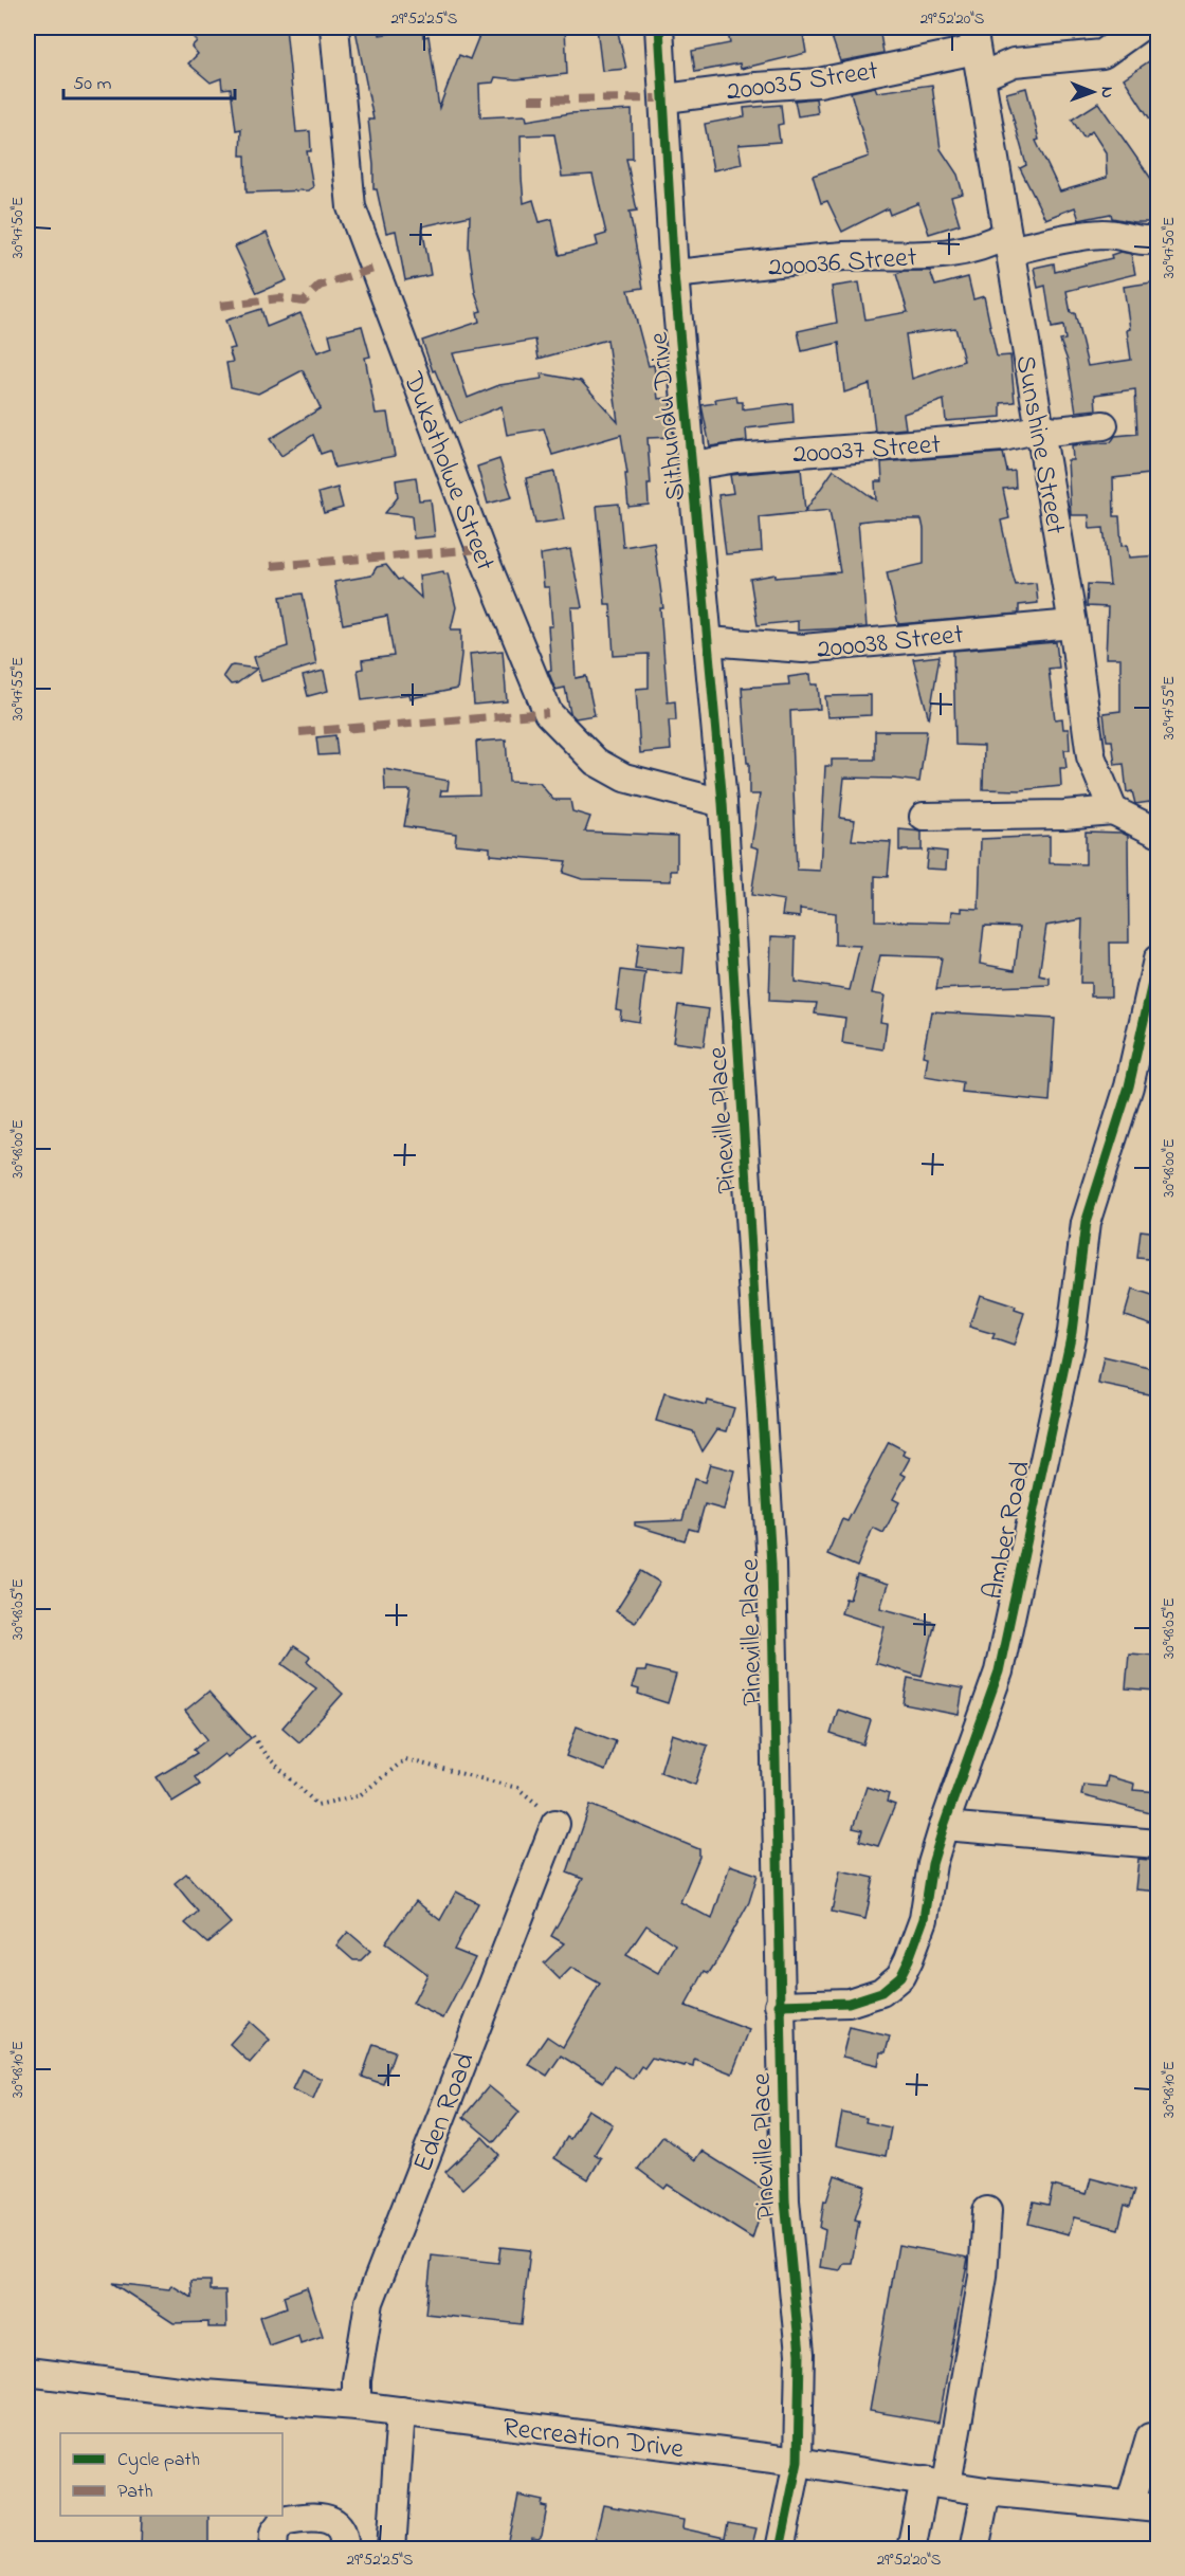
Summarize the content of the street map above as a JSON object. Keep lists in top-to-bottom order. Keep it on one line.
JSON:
{"streets":{"street":["200035 Street","200036 Street","Sithundu Drive","Sunshine Street","200037 Street","Dukatholwe Street","200038 Street","Pineville Place","Amber Road","Eden Road","Recreation Drive"]},"crossings":[["200035 Street","Sithundu Drive"],["200035 Street","Sunshine Street"],["200036 Street","Sithundu Drive"],["200036 Street","Sunshine Street"],["Sithundu Drive","200037 Street"],["Sithundu Drive","Dukatholwe Street"],["Sithundu Drive","200038 Street"],["Sithundu Drive","Pineville Place"],["Sunshine Street","200037 Street"],["Sunshine Street","200038 Street"],["Dukatholwe Street","Pineville Place"],["Pineville Place","Amber Road"],["Pineville Place","Recreation Drive"],["Eden Road","Recreation Drive"]],"legend":["Cycle path","Path"],"scale_bar":"50 m","north":"right","coordinates":["29°52'25\"S","29°52'20\"S","30°47'50\"E","30°47'55\"E","30°48'00\"E","30°48'05\"E","30°48'10\"E"]}
